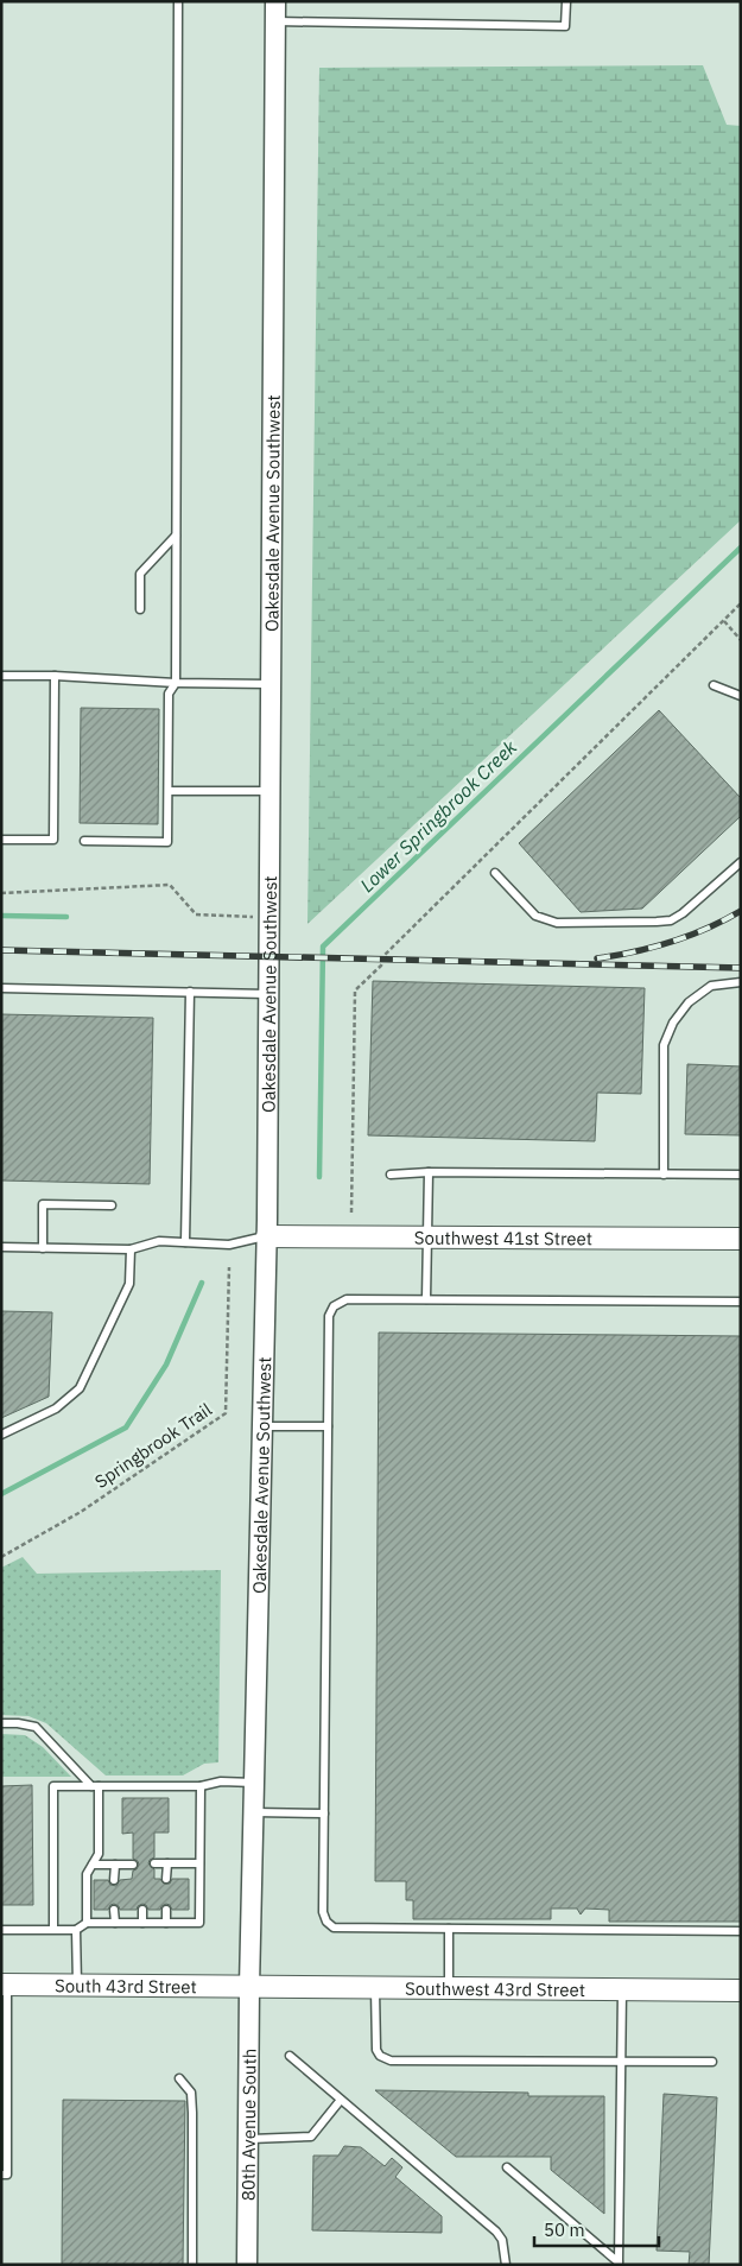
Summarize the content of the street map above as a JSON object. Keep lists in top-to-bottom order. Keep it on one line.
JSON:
{"streets":{"main road":["Southwest 41st Street","South 43rd Street","Southwest 43rd Street"],"street":["Oakesdale Avenue Southwest","80th Avenue South"],"path":["Springbrook Trail"]},"crossings":[["Oakesdale Avenue Southwest","Southwest 41st Street"],["Oakesdale Avenue Southwest","South 43rd Street"],["Oakesdale Avenue Southwest","Southwest 43rd Street"],["Oakesdale Avenue Southwest","80th Avenue South"],["South 43rd Street","Southwest 43rd Street"],["South 43rd Street","80th Avenue South"],["Southwest 43rd Street","80th Avenue South"]],"water":["Lower Springbrook Creek"],"scale_bar":"50 m"}
